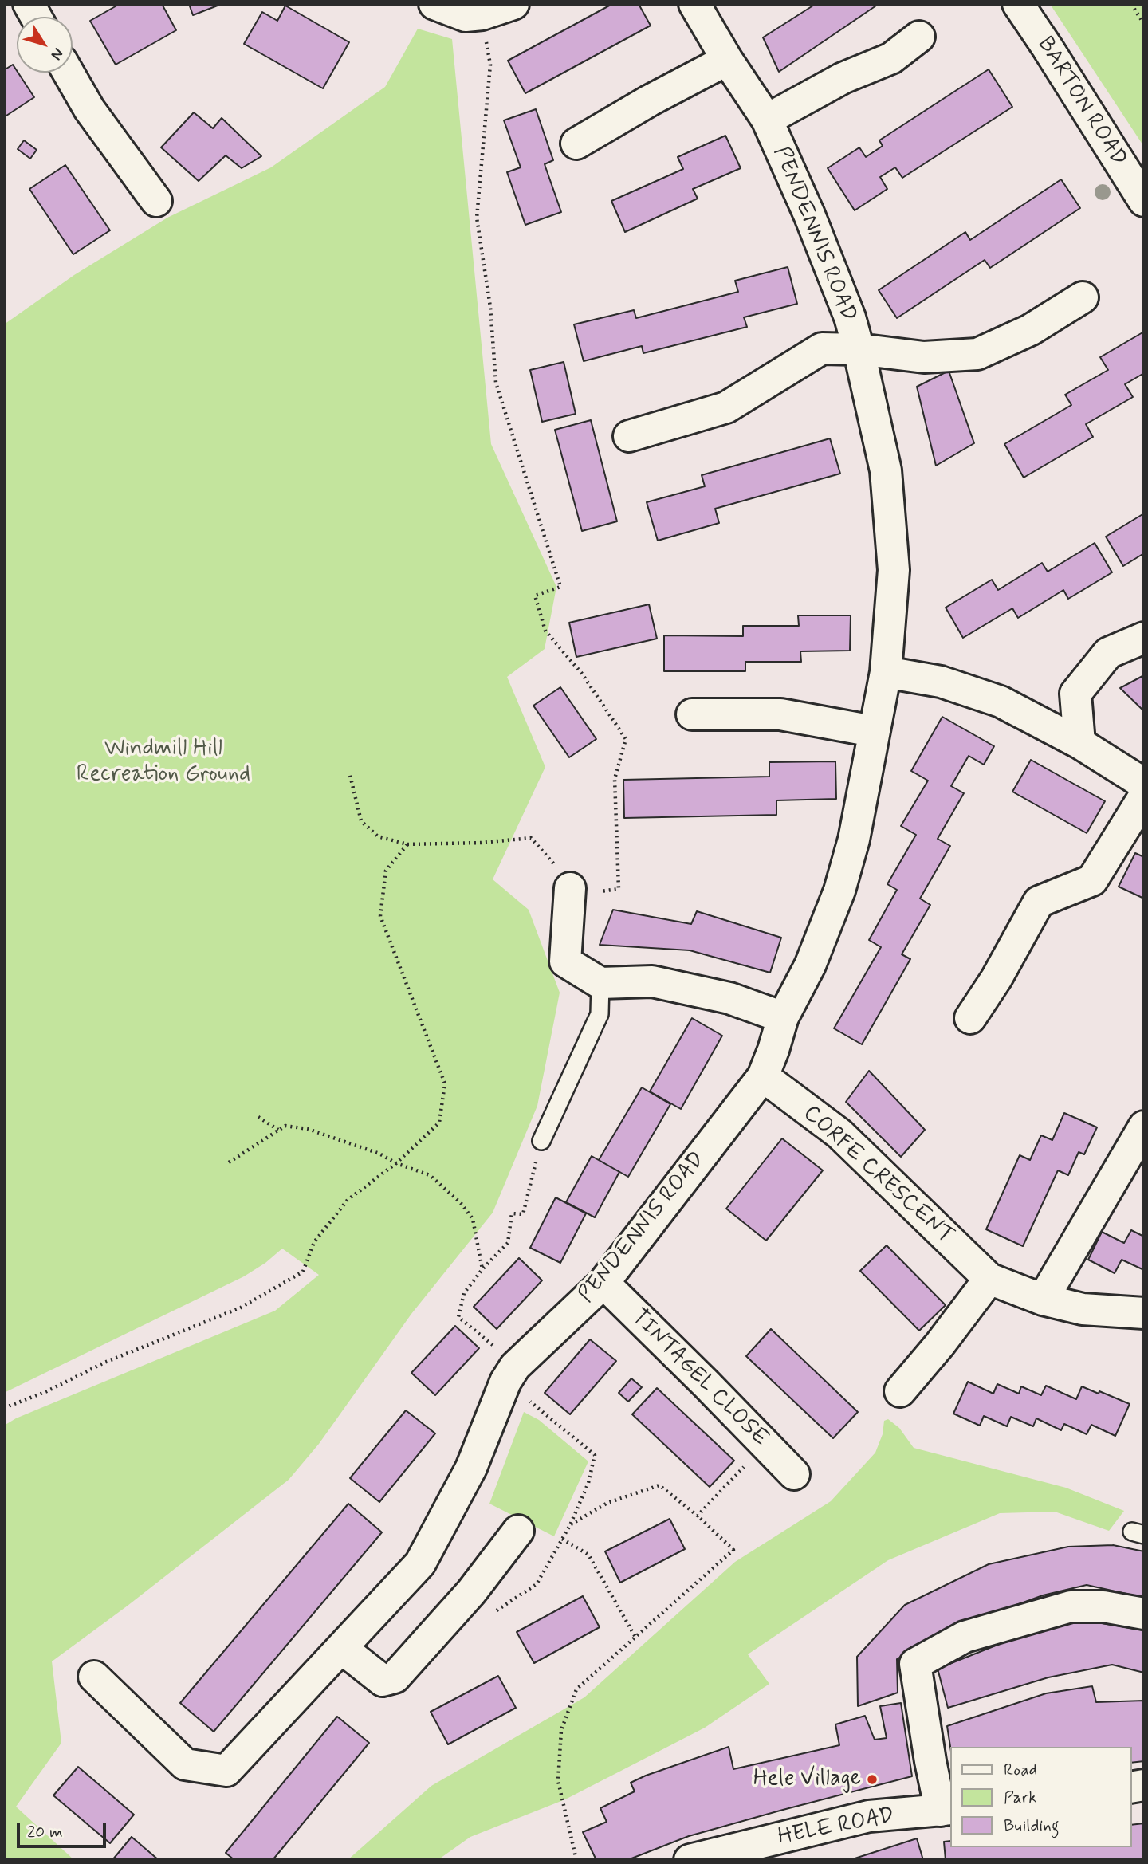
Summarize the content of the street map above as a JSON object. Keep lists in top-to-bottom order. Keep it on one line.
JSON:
{"streets":{"street":["BARTON ROAD","PENDENNIS ROAD","CORFE CRESCENT","TINTAGEL CLOSE","HELE ROAD"]},"crossings":[["PENDENNIS ROAD","CORFE CRESCENT"],["PENDENNIS ROAD","TINTAGEL CLOSE"]],"parks":["Windmill Hill Recreation Ground"],"places":["Hele Village"],"legend":["Road","Park","Building"],"scale_bar":"20 m","north":"bottom right"}
